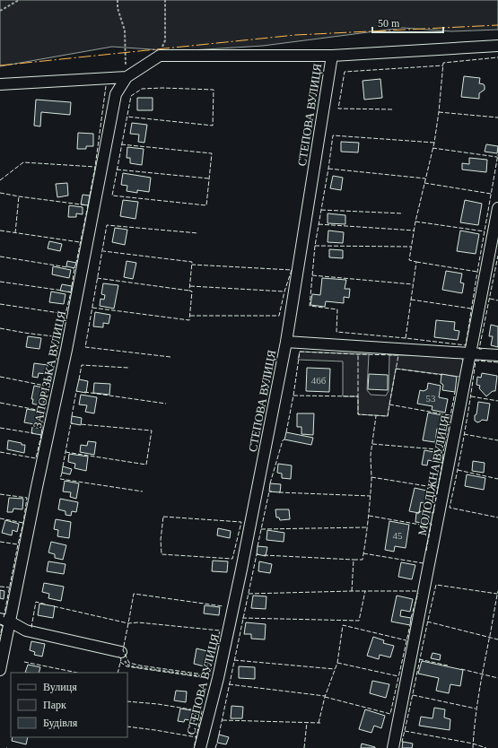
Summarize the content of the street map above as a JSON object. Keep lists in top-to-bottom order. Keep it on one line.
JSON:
{"streets":{"street":["СТЕПОВА ВУЛИЦЯ","ЗАПОРІЗЬКА ВУЛИЦЯ","МОЛОДІЖНА ВУЛИЦЯ"]},"house_numbers":["46б","53","45"],"legend":["Вулиця","Парк","Будівля"],"scale_bar":"50 m"}
